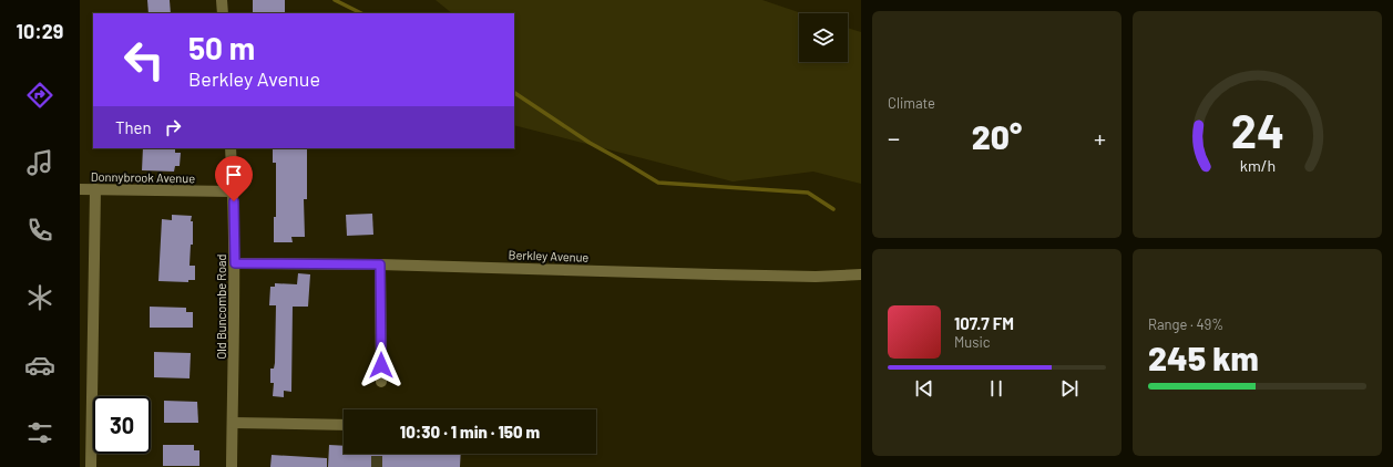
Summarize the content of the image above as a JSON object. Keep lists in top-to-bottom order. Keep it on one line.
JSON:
{"streets":{"street":["Donnybrook Avenue","Berkley Avenue","Old Buncombe Road"]},"crossings":[["Donnybrook Avenue","Old Buncombe Road"],["Berkley Avenue","Old Buncombe Road"]],"page":{"tabs":"10:29","tile":["Climate",["Range · 49%","245 km"]],"turn":["50 m","Berkley Avenue"],"then":"Then","heat":["−","20°","+"],"song":["107.7 FM","Music"],"limit":"30","trip":"10:30 · 1 min · 150 m","gauge":["24","km/h"]}}
